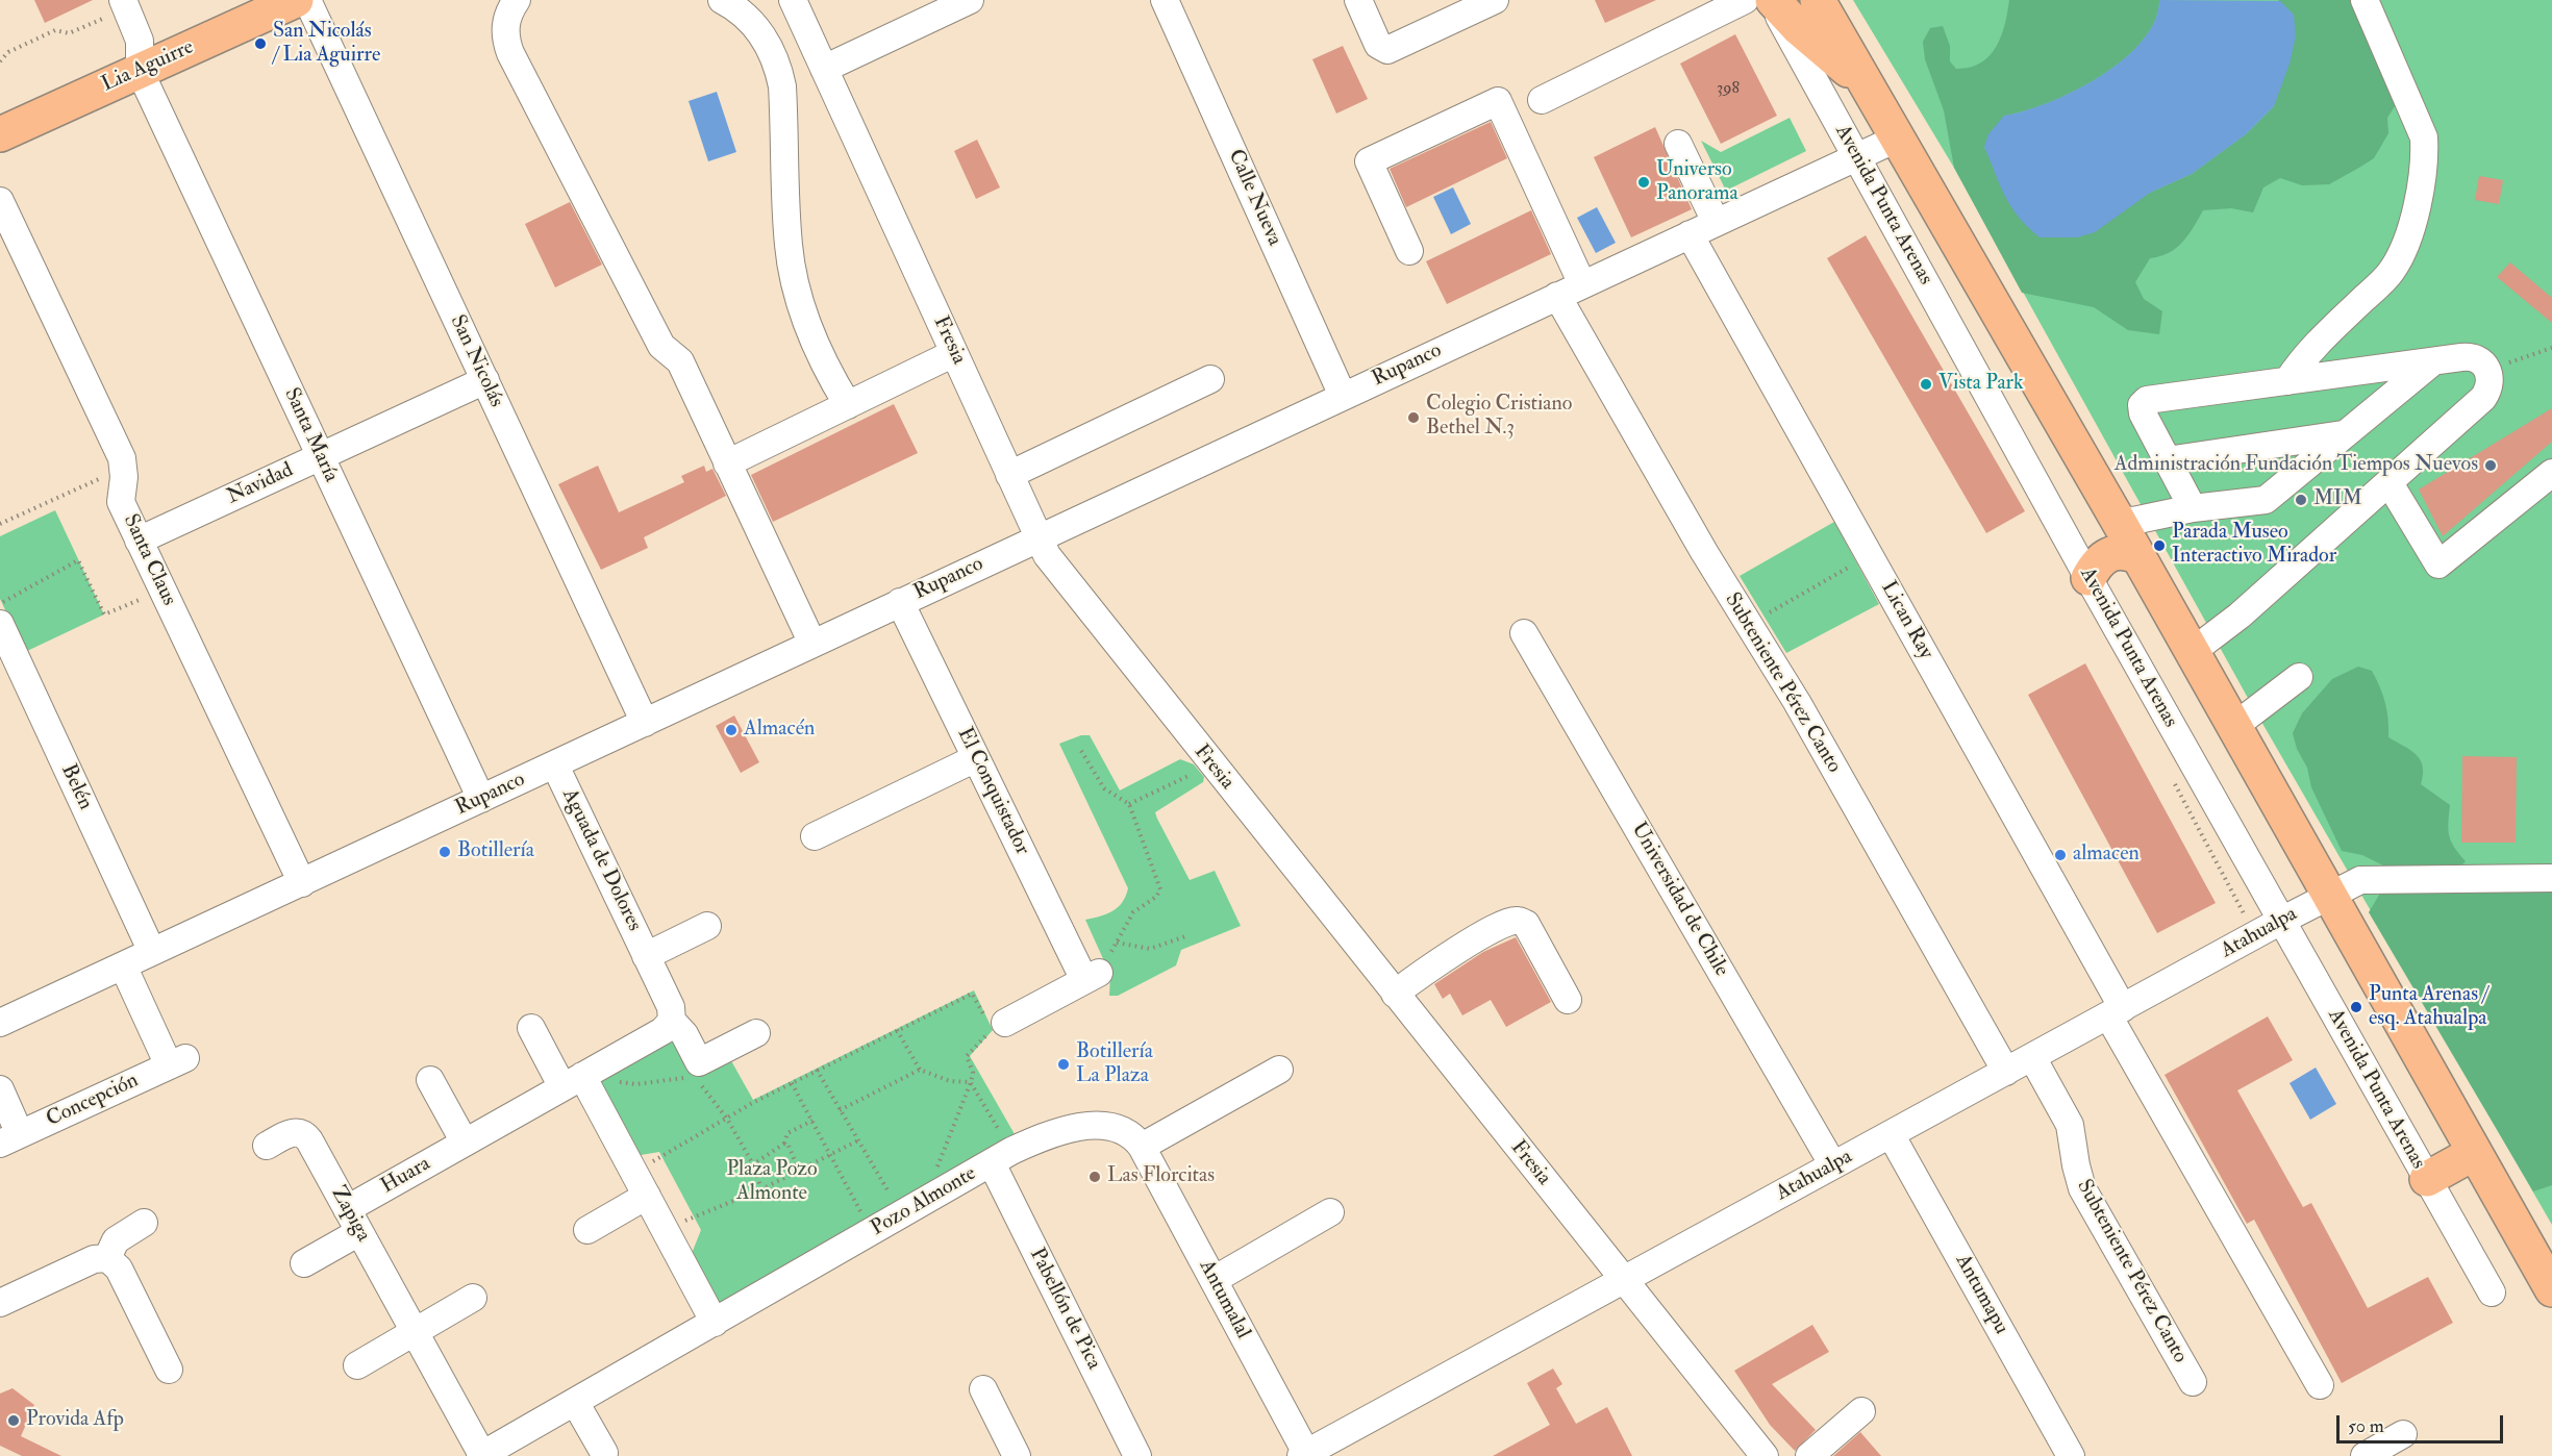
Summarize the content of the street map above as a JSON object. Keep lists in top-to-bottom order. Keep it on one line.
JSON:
{"streets":{"main road":["Lia Aguirre","Avenida Punta Arenas"],"street":["Calle Nueva","Fresia","San Nicolás","Rupanco","Santa María","Navidad","Santa Claus","Lican Ray","Subteniente Pérez Canto","Belén","El Conquistador","Aguada de Dolores","Universidad de Chile","Atahualpa","Concepción","Huara","Pozo Almonte","Zapiga","Antumapu","Antumalal","Pabellón de Pica"]},"crossings":[["Lia Aguirre","Santa María"],["Calle Nueva","Rupanco"],["Avenida Punta Arenas","Rupanco"],["Avenida Punta Arenas","Atahualpa"],["Fresia","Rupanco"],["Fresia","Atahualpa"],["San Nicolás","Rupanco"],["San Nicolás","Navidad"],["Rupanco","Santa María"],["Rupanco","Santa Claus"],["Rupanco","Lican Ray"],["Rupanco","Subteniente Pérez Canto"],["Rupanco","Belén"],["Rupanco","El Conquistador"],["Rupanco","Aguada de Dolores"],["Rupanco","Concepción"],["Santa María","Navidad"],["Navidad","Santa Claus"],["Lican Ray","Atahualpa"],["Subteniente Pérez Canto","Atahualpa"],["Aguada de Dolores","Huara"],["Universidad de Chile","Atahualpa"],["Atahualpa","Antumapu"],["Atahualpa","Antumalal"],["Huara","Zapiga"],["Pozo Almonte","Zapiga"],["Pozo Almonte","Antumalal"],["Pozo Almonte","Pabellón de Pica"]],"parks":["Plaza Pozo Almonte"],"places":["San Nicolás / Lia Aguirre","Universo Panorama","Vista Park","Colegio Cristiano Bethel N.3","Administración Fundación Tiempos Nuevos","MIM","Parada Museo Interactivo Mirador","Almacén","Botillería","almacen","Punta Arenas / esq. Atahualpa","Botillería La Plaza","Las Florcitas","Provida Afp"],"house_numbers":["398"],"scale_bar":"50 m"}
